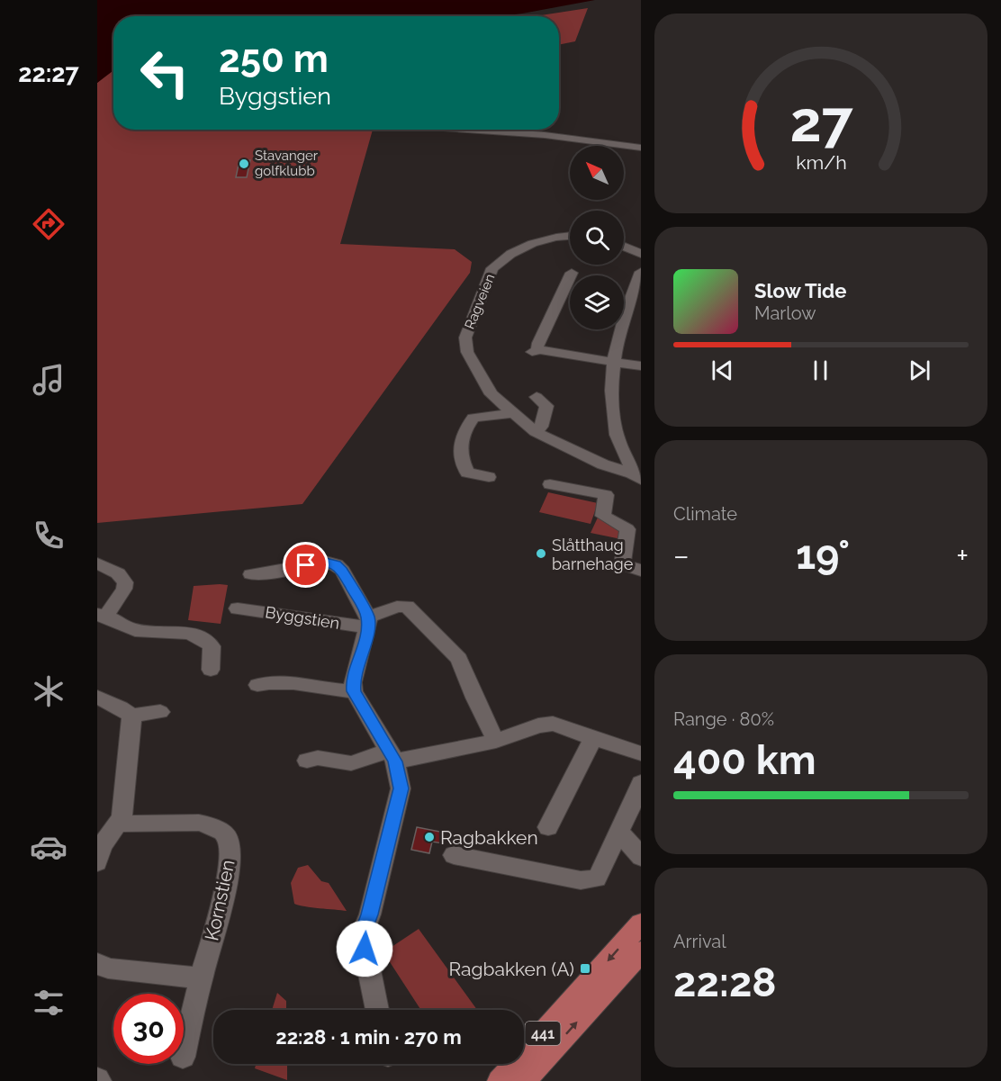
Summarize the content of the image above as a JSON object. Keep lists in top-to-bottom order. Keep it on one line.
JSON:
{"streets":{"main road":["441"],"street":["Ragveien","Byggstien","Kornstien"]},"places":{"other":["Stavanger golfklubb","Slåtthaug barnehage","Ragbakken"],"transit":["Ragbakken (A)"]},"north":"top left","page":{"tabs":"22:27","turn":["250 m","Byggstien"],"song":["Slow Tide","Marlow"],"tile":["Climate",["Range · 80%","400 km"],["Arrival","22:28"]],"heat":["−","19°","+"],"limit":"30","trip":"22:28 · 1 min · 270 m","gauge":["27","km/h"]}}
